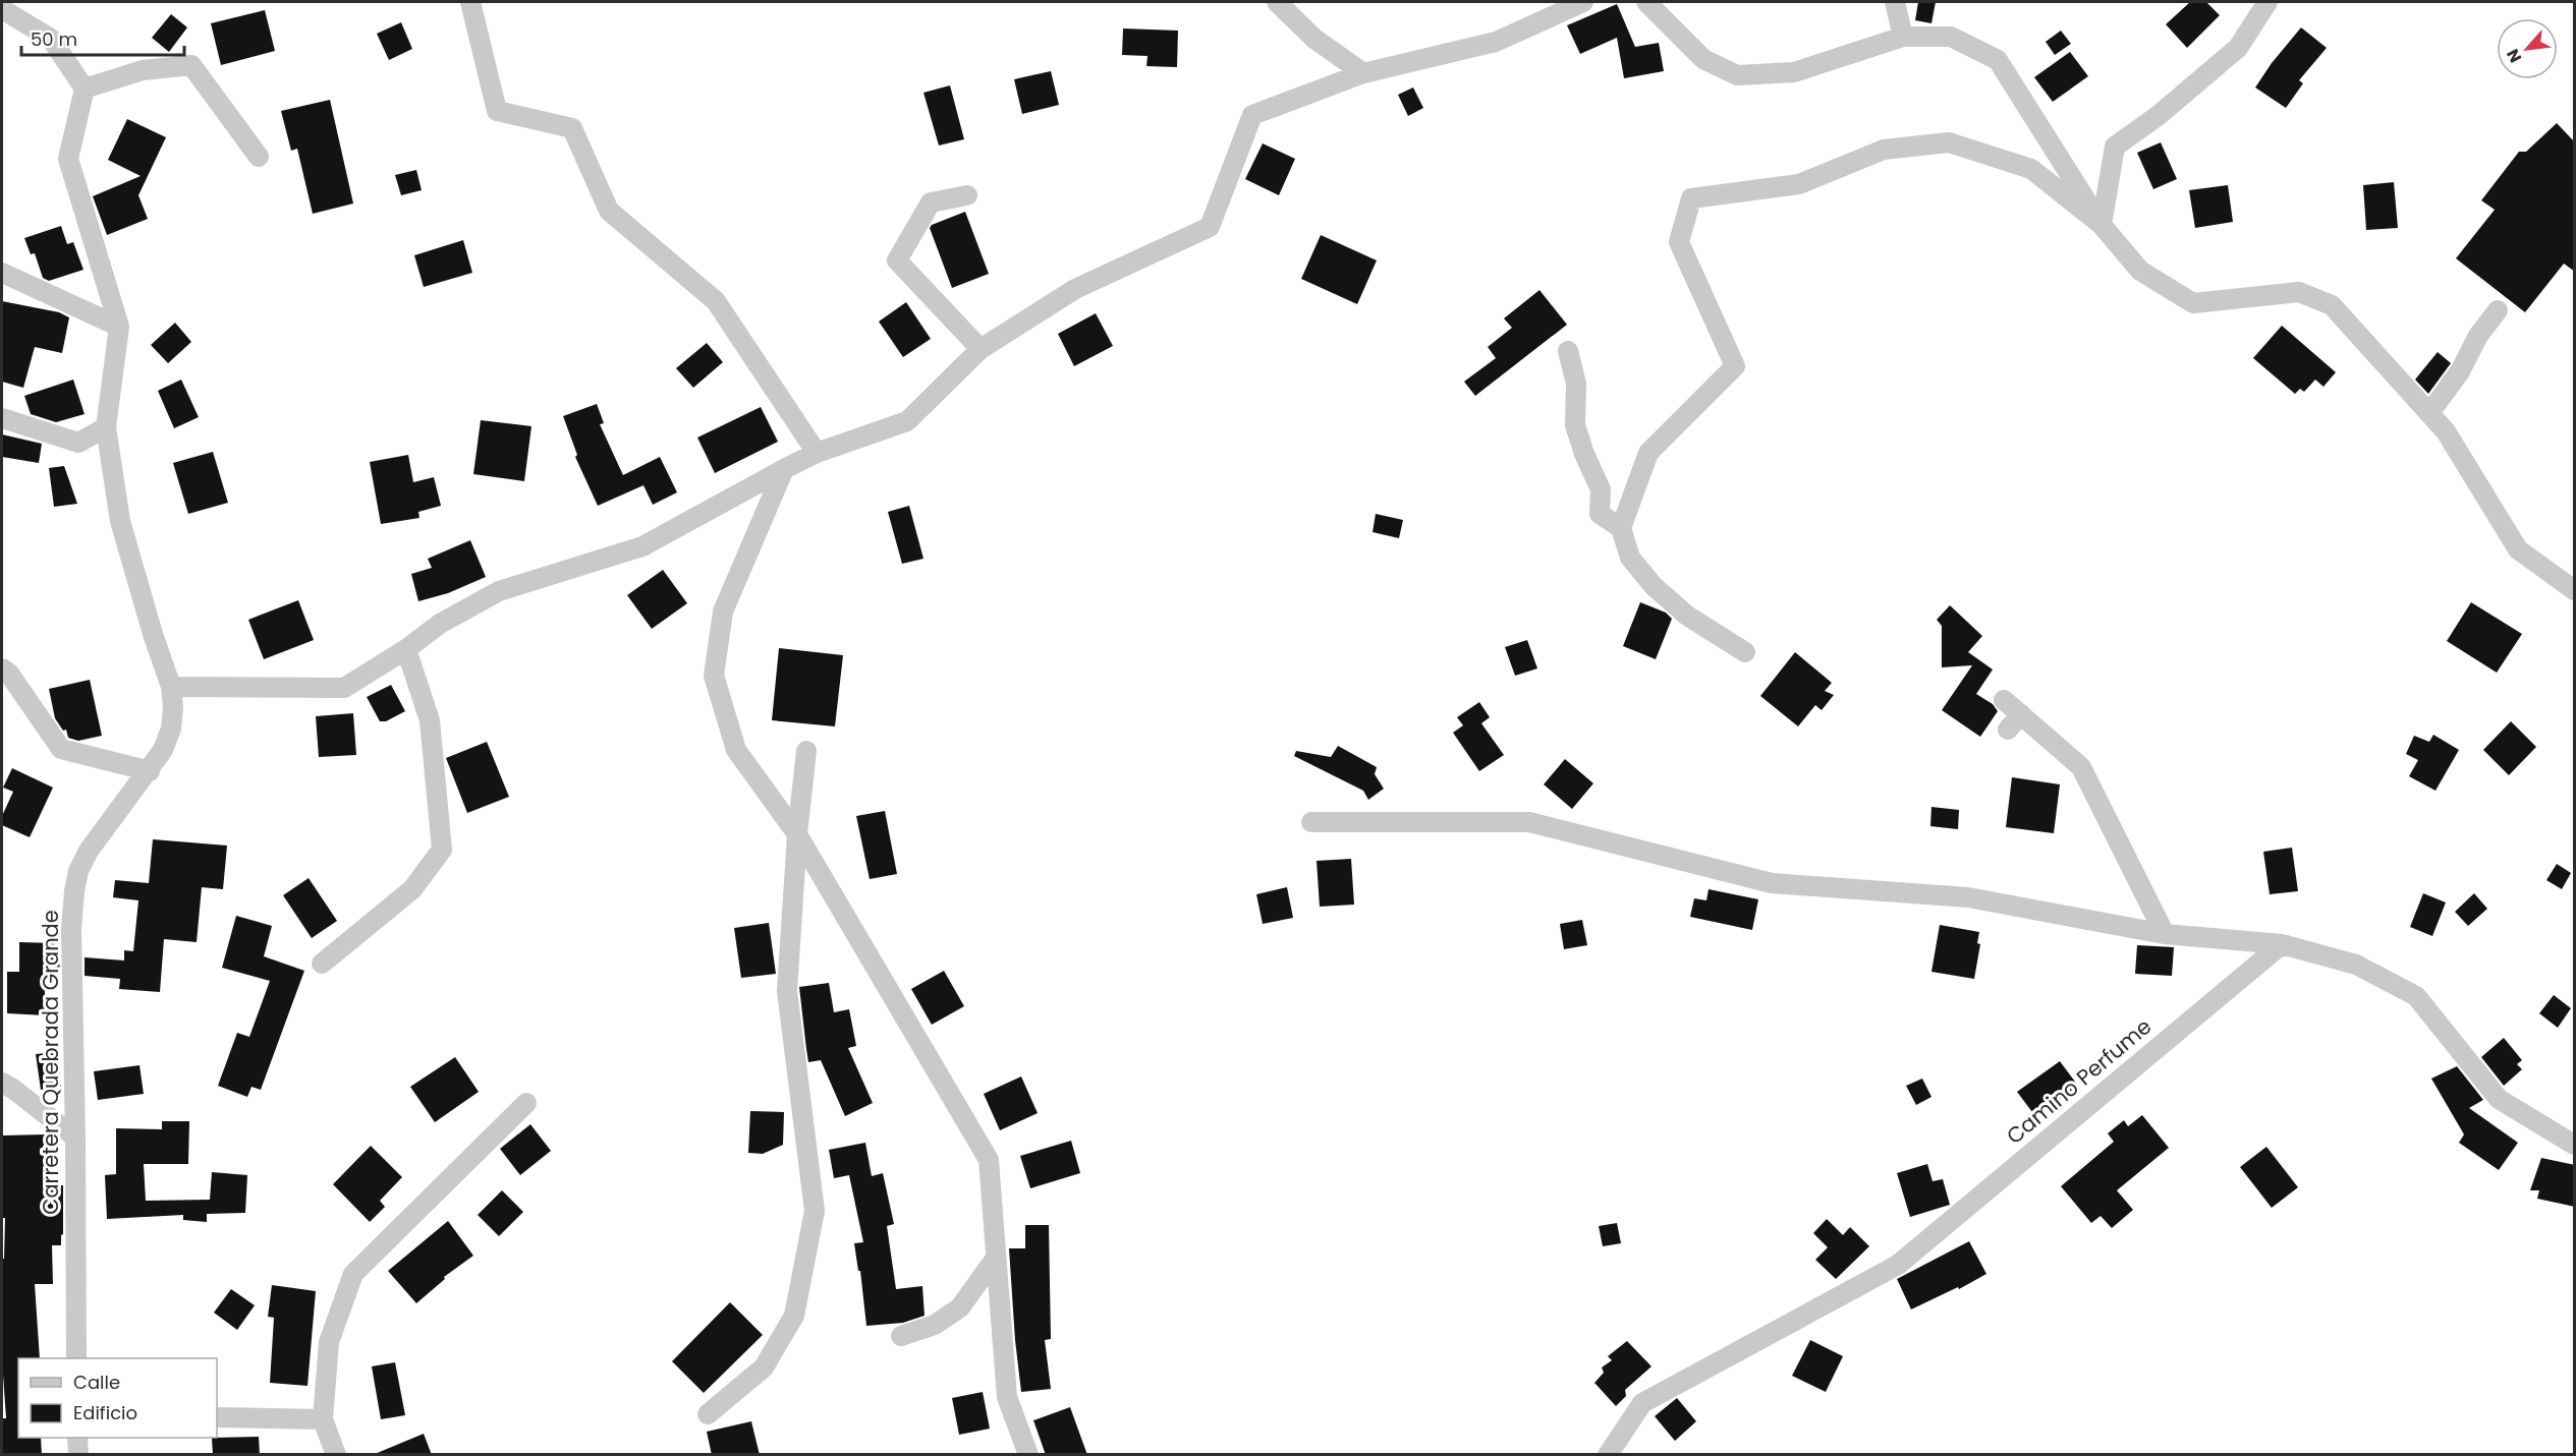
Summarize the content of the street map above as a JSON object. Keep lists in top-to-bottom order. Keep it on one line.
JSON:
{"streets":{"street":["Carretera Quebrada Grande","Camino Perfume"]},"legend":["Calle","Edificio"],"scale_bar":"50 m","north":"bottom left"}
